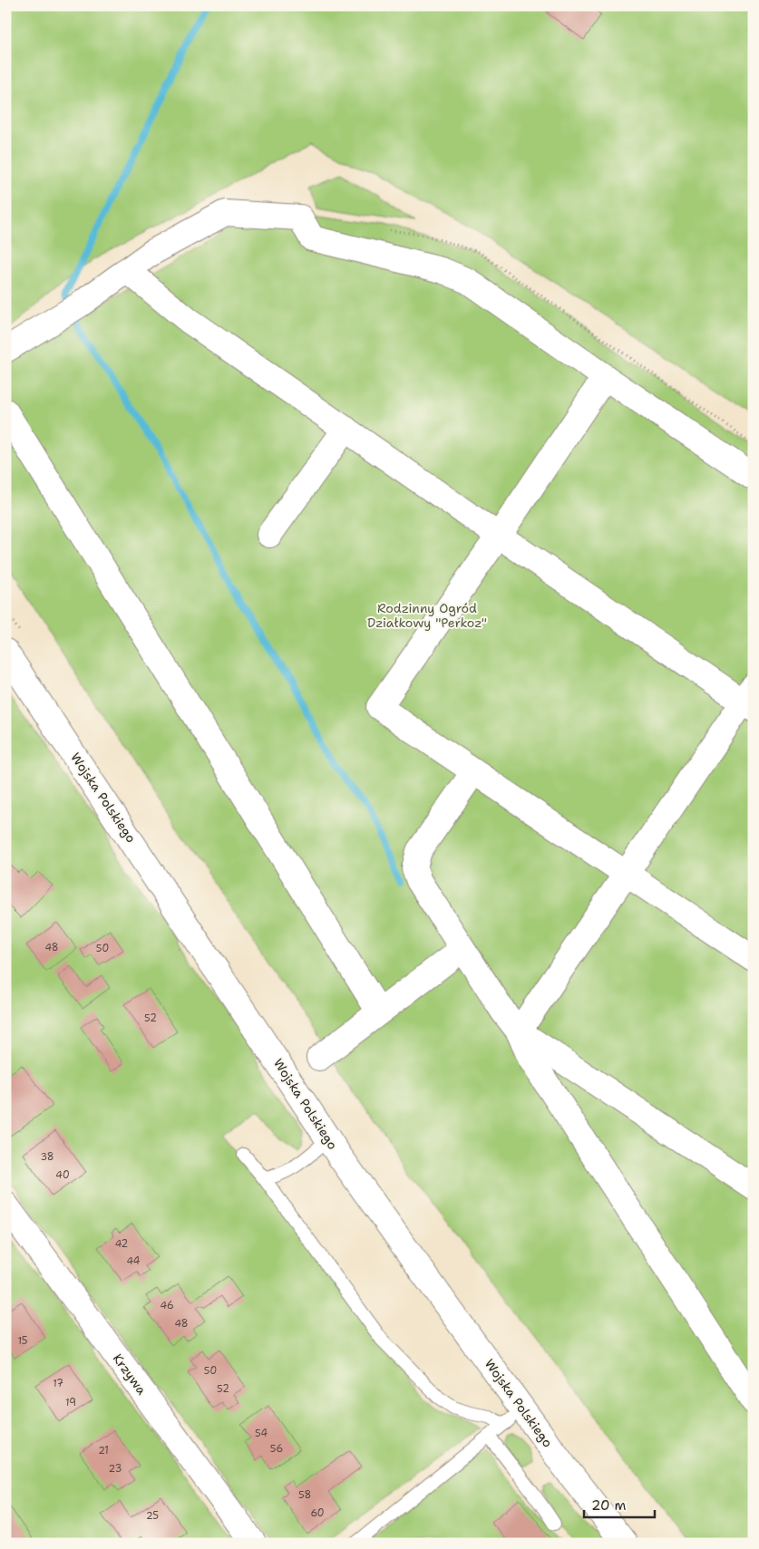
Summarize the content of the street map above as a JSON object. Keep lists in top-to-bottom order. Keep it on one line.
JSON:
{"streets":{"street":["Wojska Polskiego","Krzywa"]},"parks":["Rodzinny Ogród Działkowy \"Perkoz\""],"house_numbers":["48","50","52","38","40","42","44","46","48","15","50","17","52","19","54","56","21","23","58","60","25"],"scale_bar":"20 m"}
